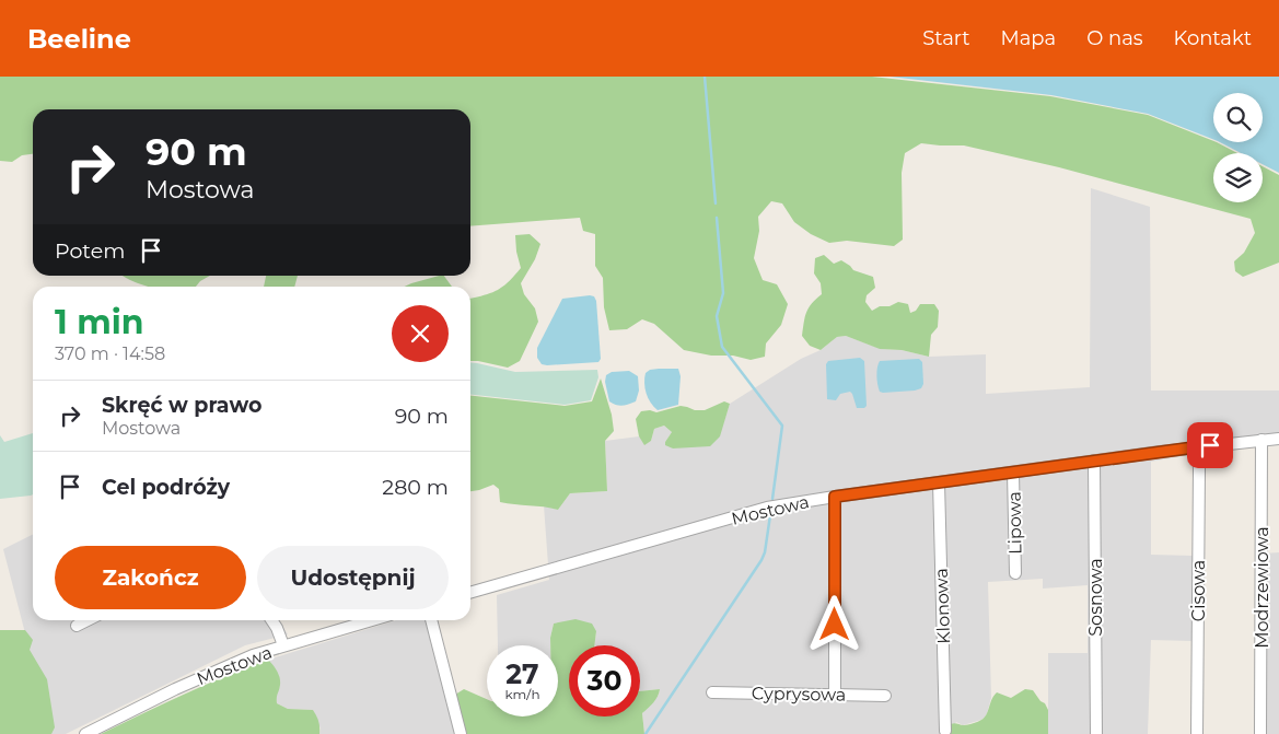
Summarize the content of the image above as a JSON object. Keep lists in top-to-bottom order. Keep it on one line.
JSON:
{"streets":{"street":["Mostowa","Lipowa","Modrzewiowa","Cisowa","Sosnowa","Klonowa","Cyprysowa"]},"crossings":[["Mostowa","Lipowa"],["Mostowa","Modrzewiowa"],["Mostowa","Cisowa"],["Mostowa","Sosnowa"],["Mostowa","Klonowa"]],"page":{"header":"Beeline","nav":["Start","Mapa","O nas","Kontakt"],"turn":["90 m","Mostowa"],"then":"Potem","heading":["1 min","370 m · 14:58"],"list":[{"name":"Skręć w prawo","note":"Mostowa","value":"90 m"},{"name":"Cel podróży","value":"280 m"}],"buttons":["Zakończ","Udostępnij"],"speed":"27 km/h","limit":"30"}}
